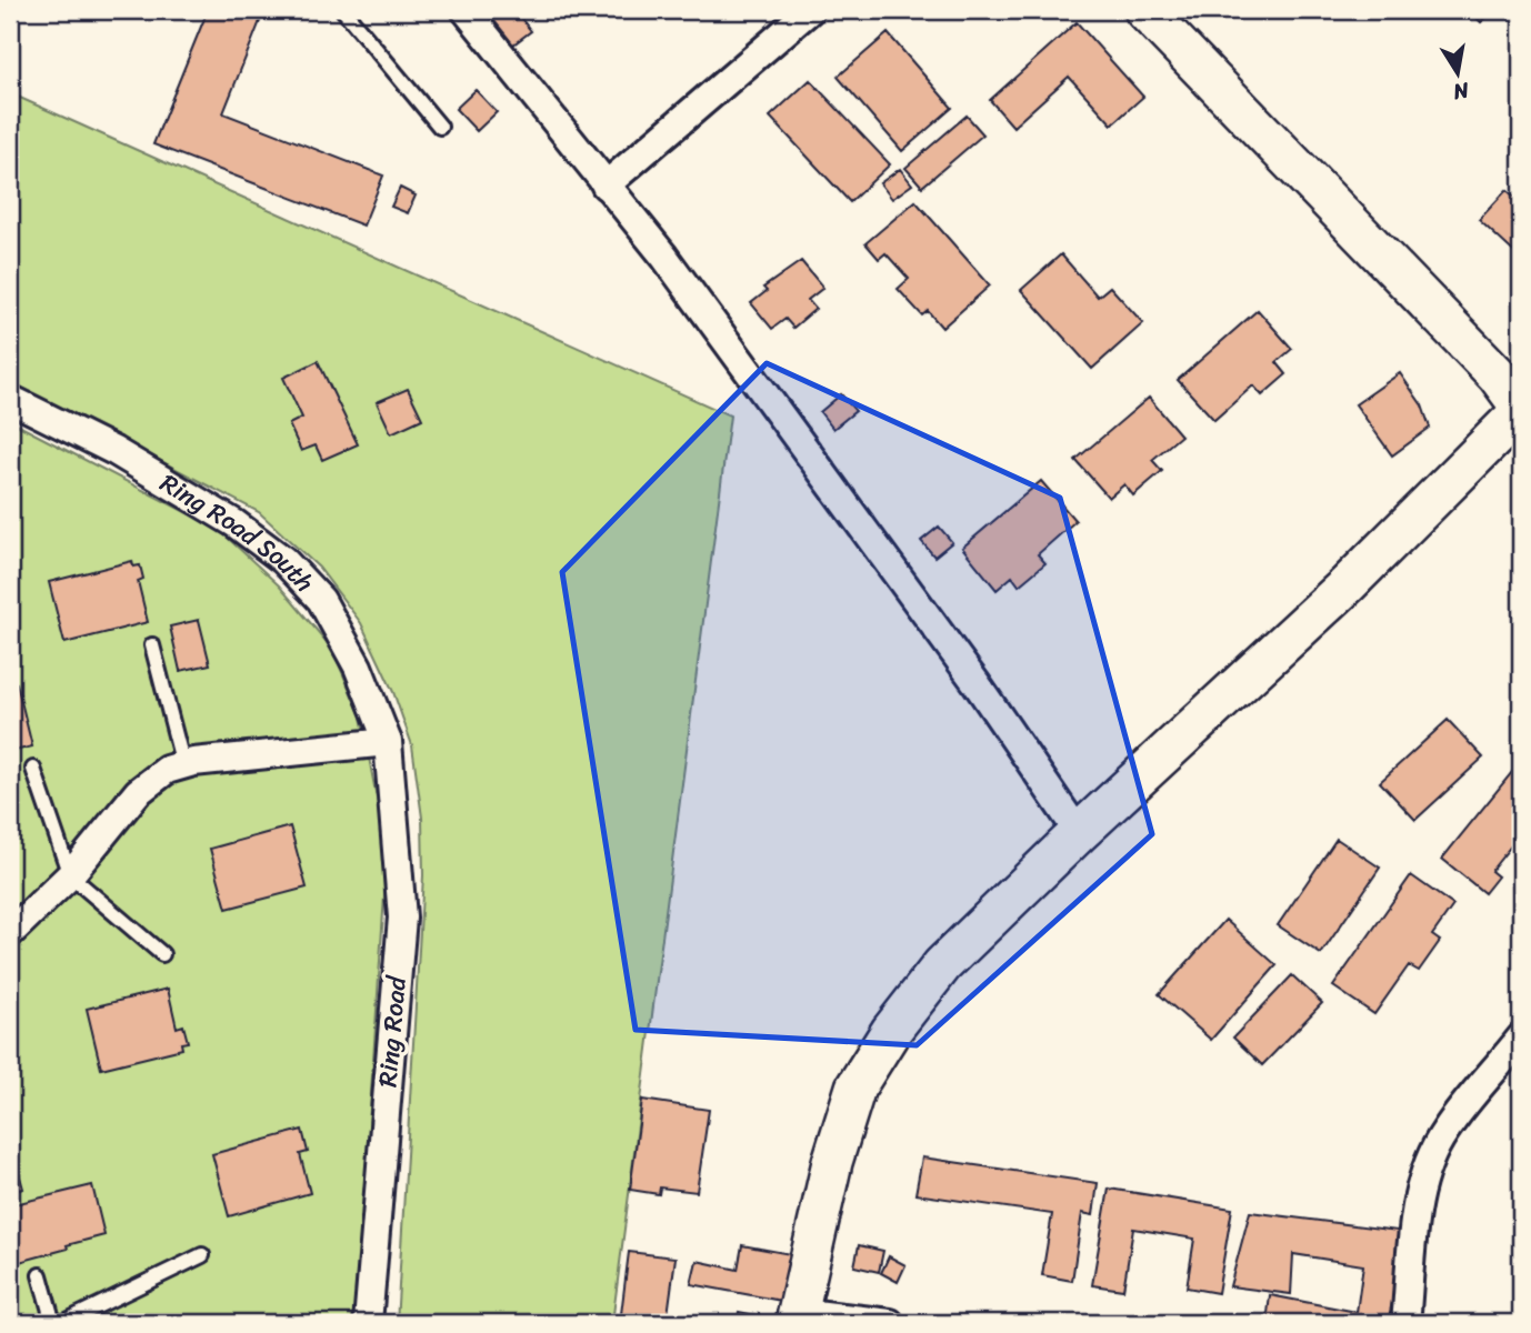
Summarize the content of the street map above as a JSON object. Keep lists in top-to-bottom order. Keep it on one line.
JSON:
{"streets":{"street":["Ring Road South","Ring Road"]},"crossings":[["Ring Road South","Ring Road"]],"north":"bottom"}
